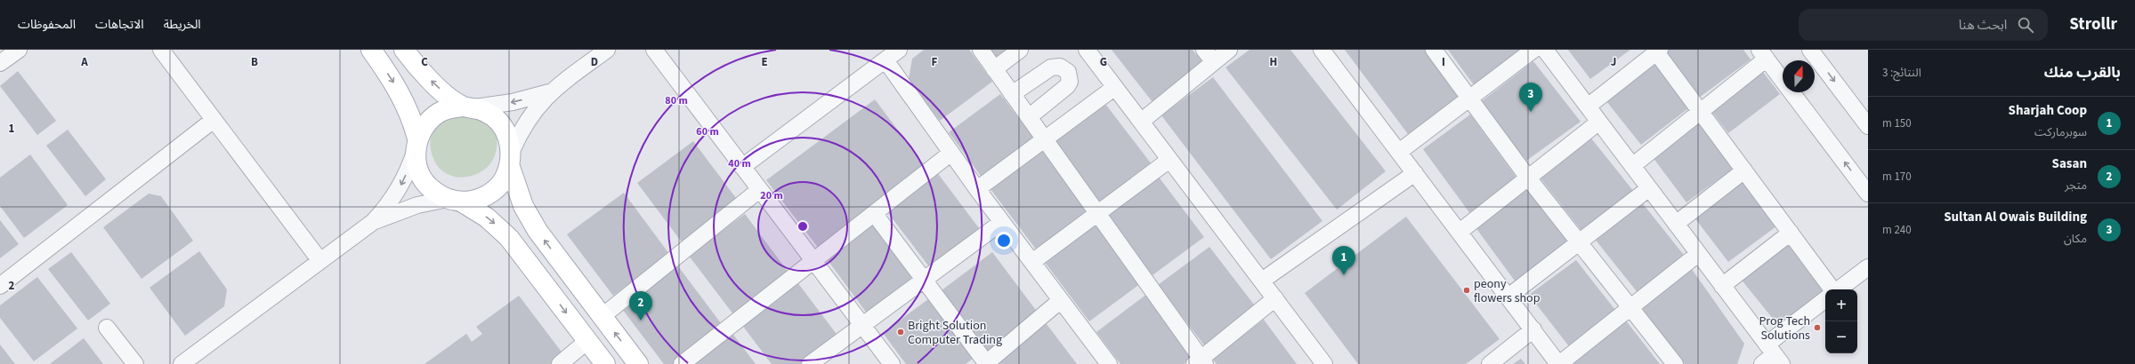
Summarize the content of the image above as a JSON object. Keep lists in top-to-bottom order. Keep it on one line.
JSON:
{"places":["peony flowers shop","Prog Tech Solutions","Bright Solution Computer Trading"],"north":"top","page":{"header":"Strollr","search":"ابحث هنا","nav":["الخريطة","الاتجاهات","المحفوظات"],"heading":["بالقرب منك","النتائج: 3"],"pins":["3","1","2"],"list":[{"mark":"1","name":"Sharjah Coop","note":"سوبرماركت","value":"150 m"},{"mark":"2","name":"Sasan","note":"متجر","value":"170 m"},{"mark":"3","name":"Sultan Al Owais Building","note":"مكان","value":"240 m"}],"map_buttons":["+","−"]},"grid":{"columns":["A","B","C","D","E","F","G","H","I","J"],"rows":["1","2"]},"rings":["80 m","60 m","40 m","20 m"]}
